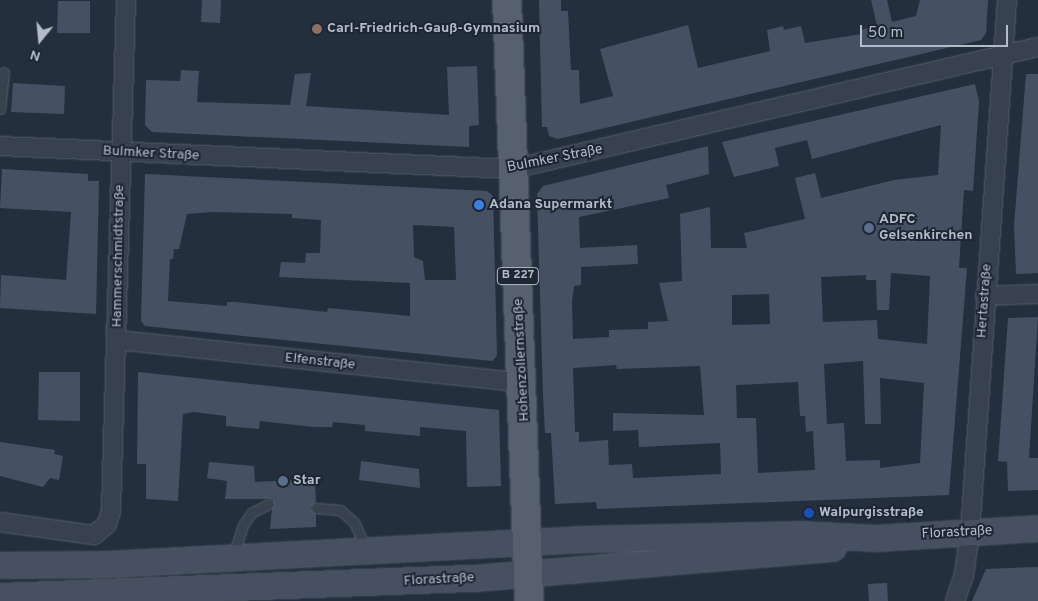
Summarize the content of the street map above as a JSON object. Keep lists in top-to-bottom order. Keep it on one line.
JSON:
{"streets":{"main road":["B 227","Hohenzollernstraße","Florastraße"],"street":["Bulmker Straße","Hammerschmidtstraße","Hertastraße","Elfenstraße"]},"crossings":[["Bulmker Straße","Hammerschmidtstraße"],["Bulmker Straße","Hertastraße"],["Bulmker Straße","Hohenzollernstraße"],["Hammerschmidtstraße","Elfenstraße"],["Hertastraße","Florastraße"],["Hohenzollernstraße","Elfenstraße"],["Hohenzollernstraße","Florastraße"]],"places":["Carl-Friedrich-Gauß-Gymnasium","Adana Supermarkt","ADFC Gelsenkirchen","Star","Walpurgisstraße"],"scale_bar":"50 m","north":"bottom"}
